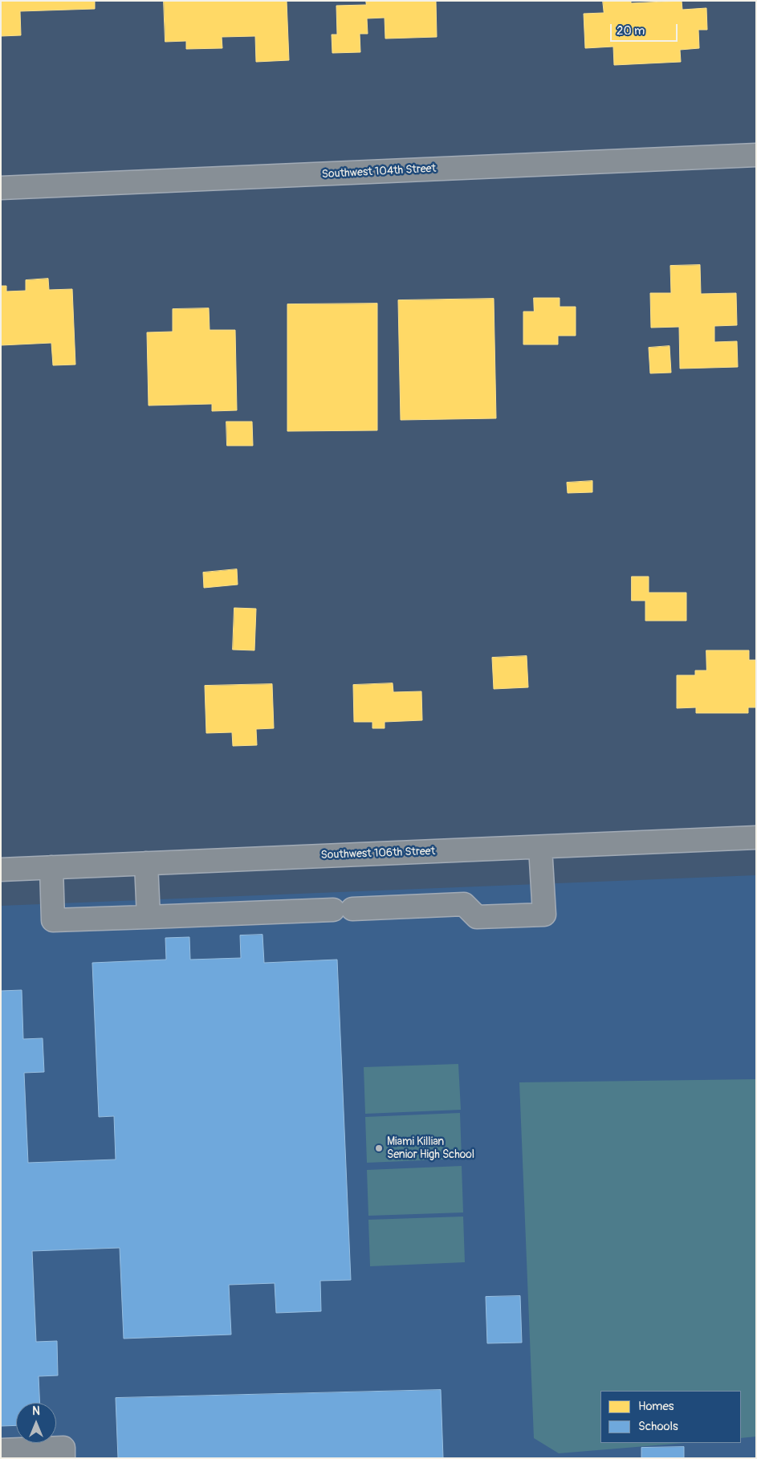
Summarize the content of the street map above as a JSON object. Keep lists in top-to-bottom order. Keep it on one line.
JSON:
{"streets":{"street":["Southwest 104th Street","Southwest 106th Street"]},"places":["Miami Killian Senior High School"],"legend":["Homes","Schools"],"scale_bar":"20 m","north":"top"}
